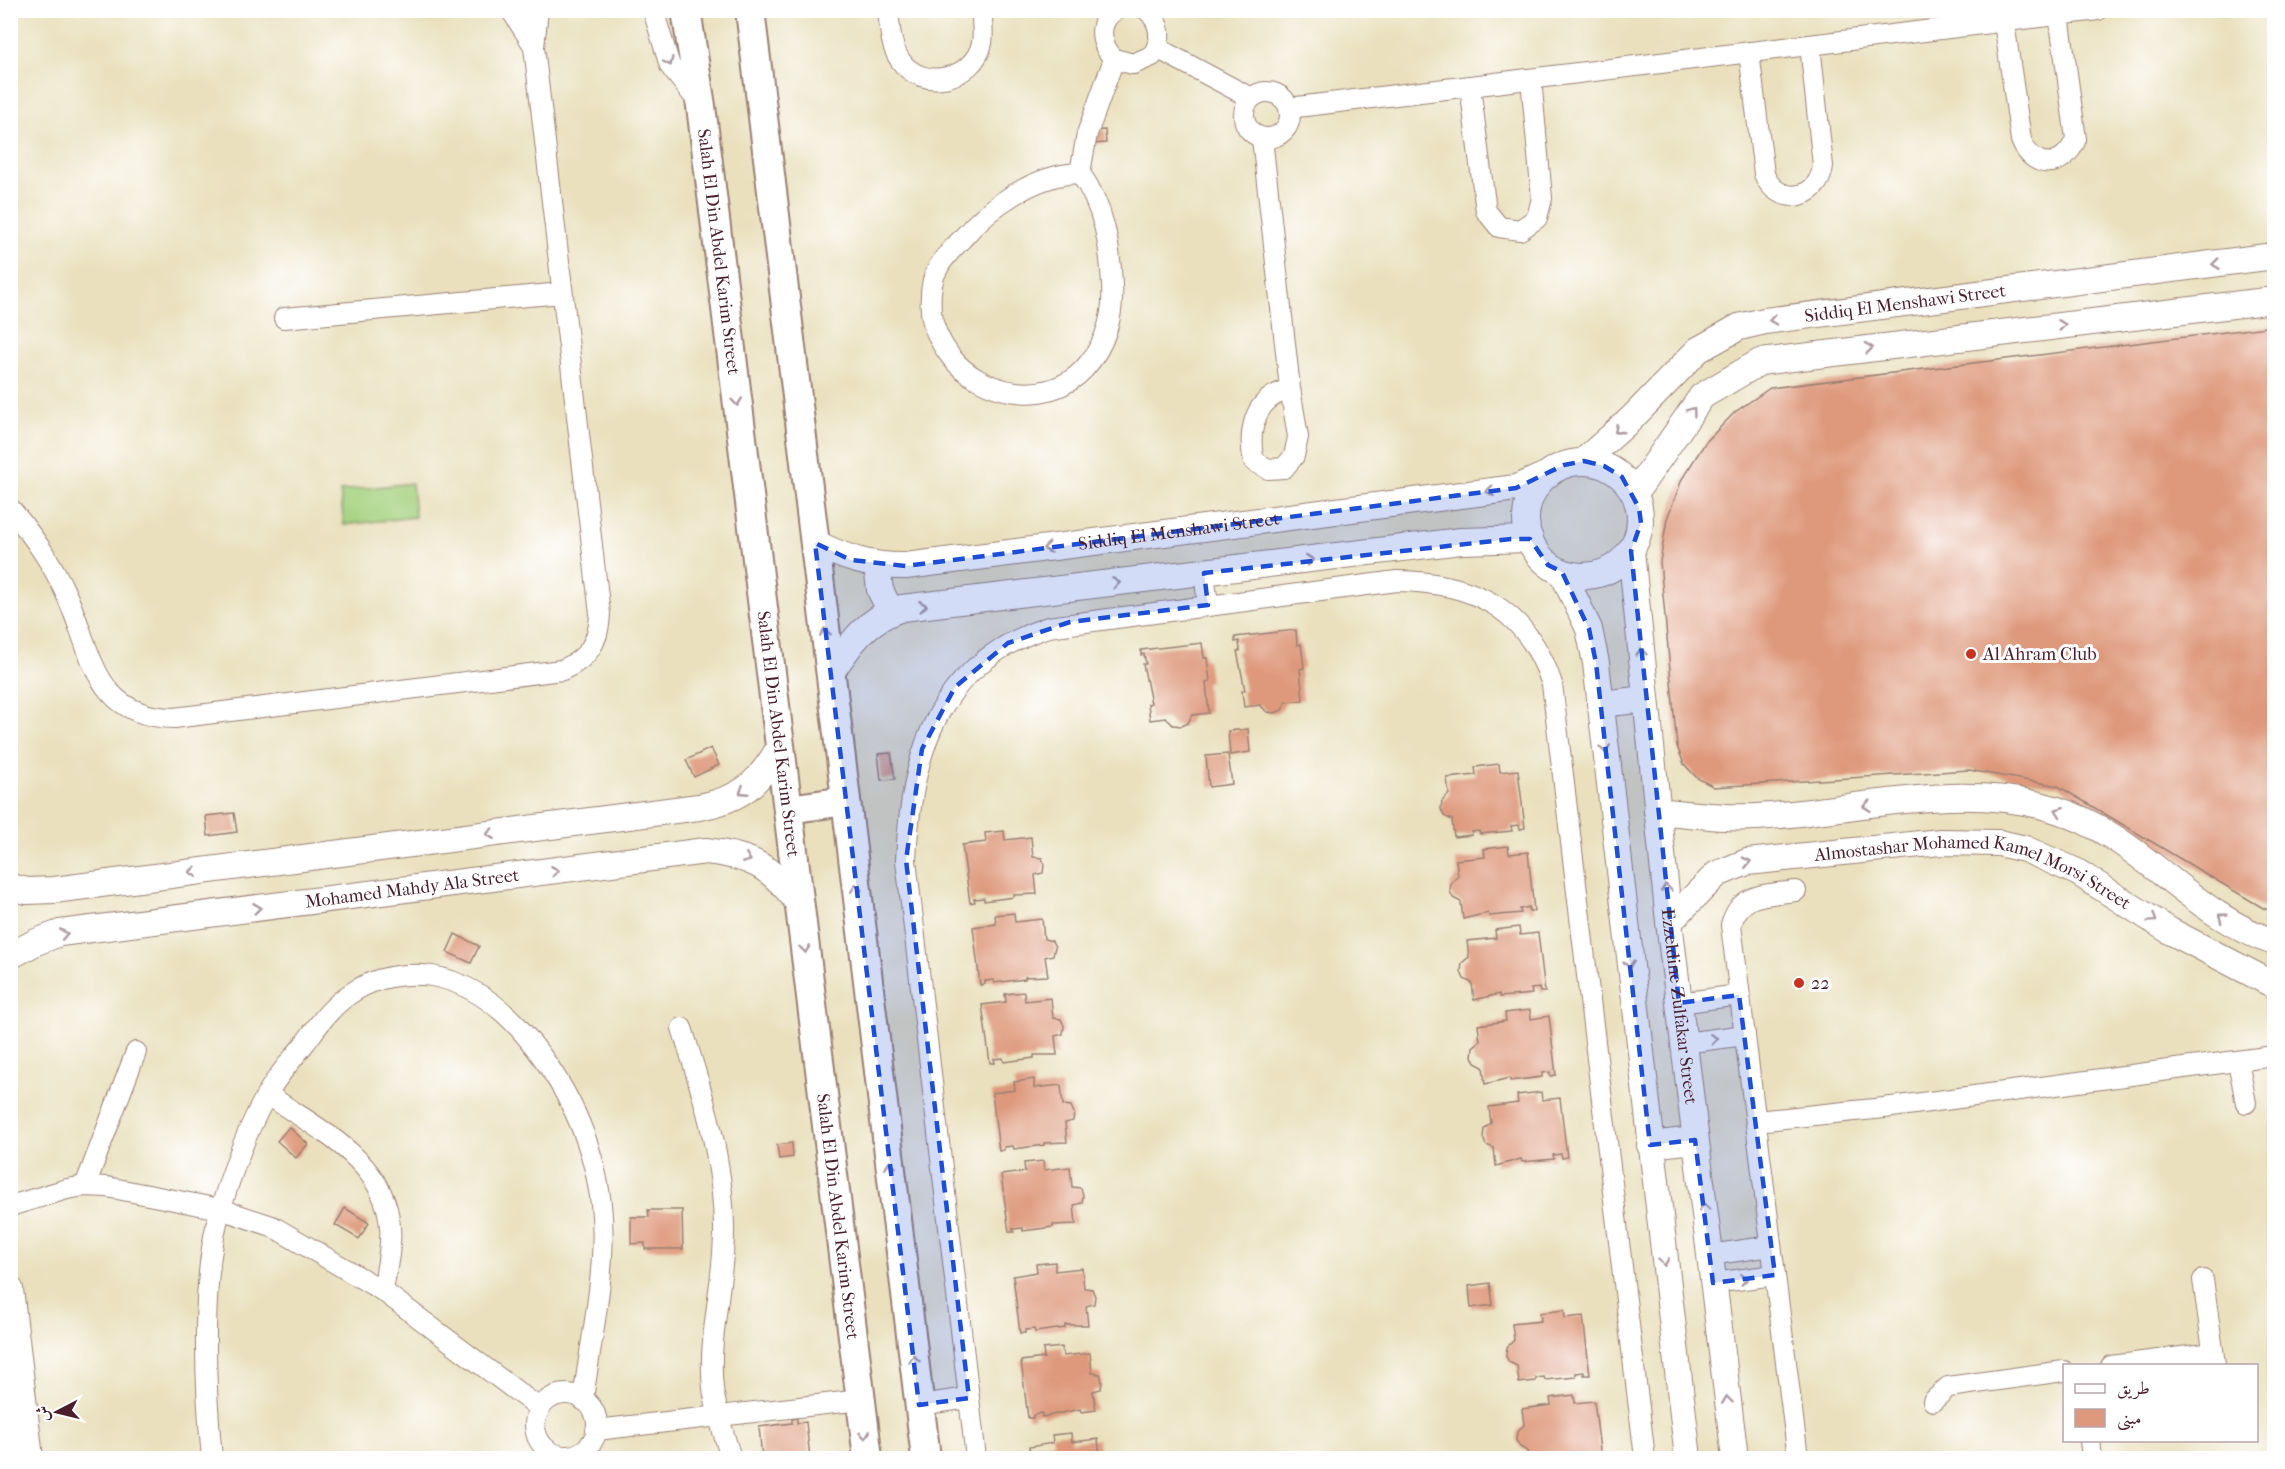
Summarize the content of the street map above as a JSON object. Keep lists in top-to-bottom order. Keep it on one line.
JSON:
{"streets":{"main road":["Salah El Din Abdel Karim Street"],"street":["Siddiq El Menshawi Street","Almostashar Mohamed Kamel Morsi Street","Mohamed Mahdy Ala Street","Ezzeldine Zulfakar Street"]},"crossings":[["Salah El Din Abdel Karim Street","Mohamed Mahdy Ala Street"],["Siddiq El Menshawi Street","Ezzeldine Zulfakar Street"],["Almostashar Mohamed Kamel Morsi Street","Ezzeldine Zulfakar Street"]],"places":["Al Ahram Club","22"],"legend":["طريق","مبنى"],"north":"left"}
